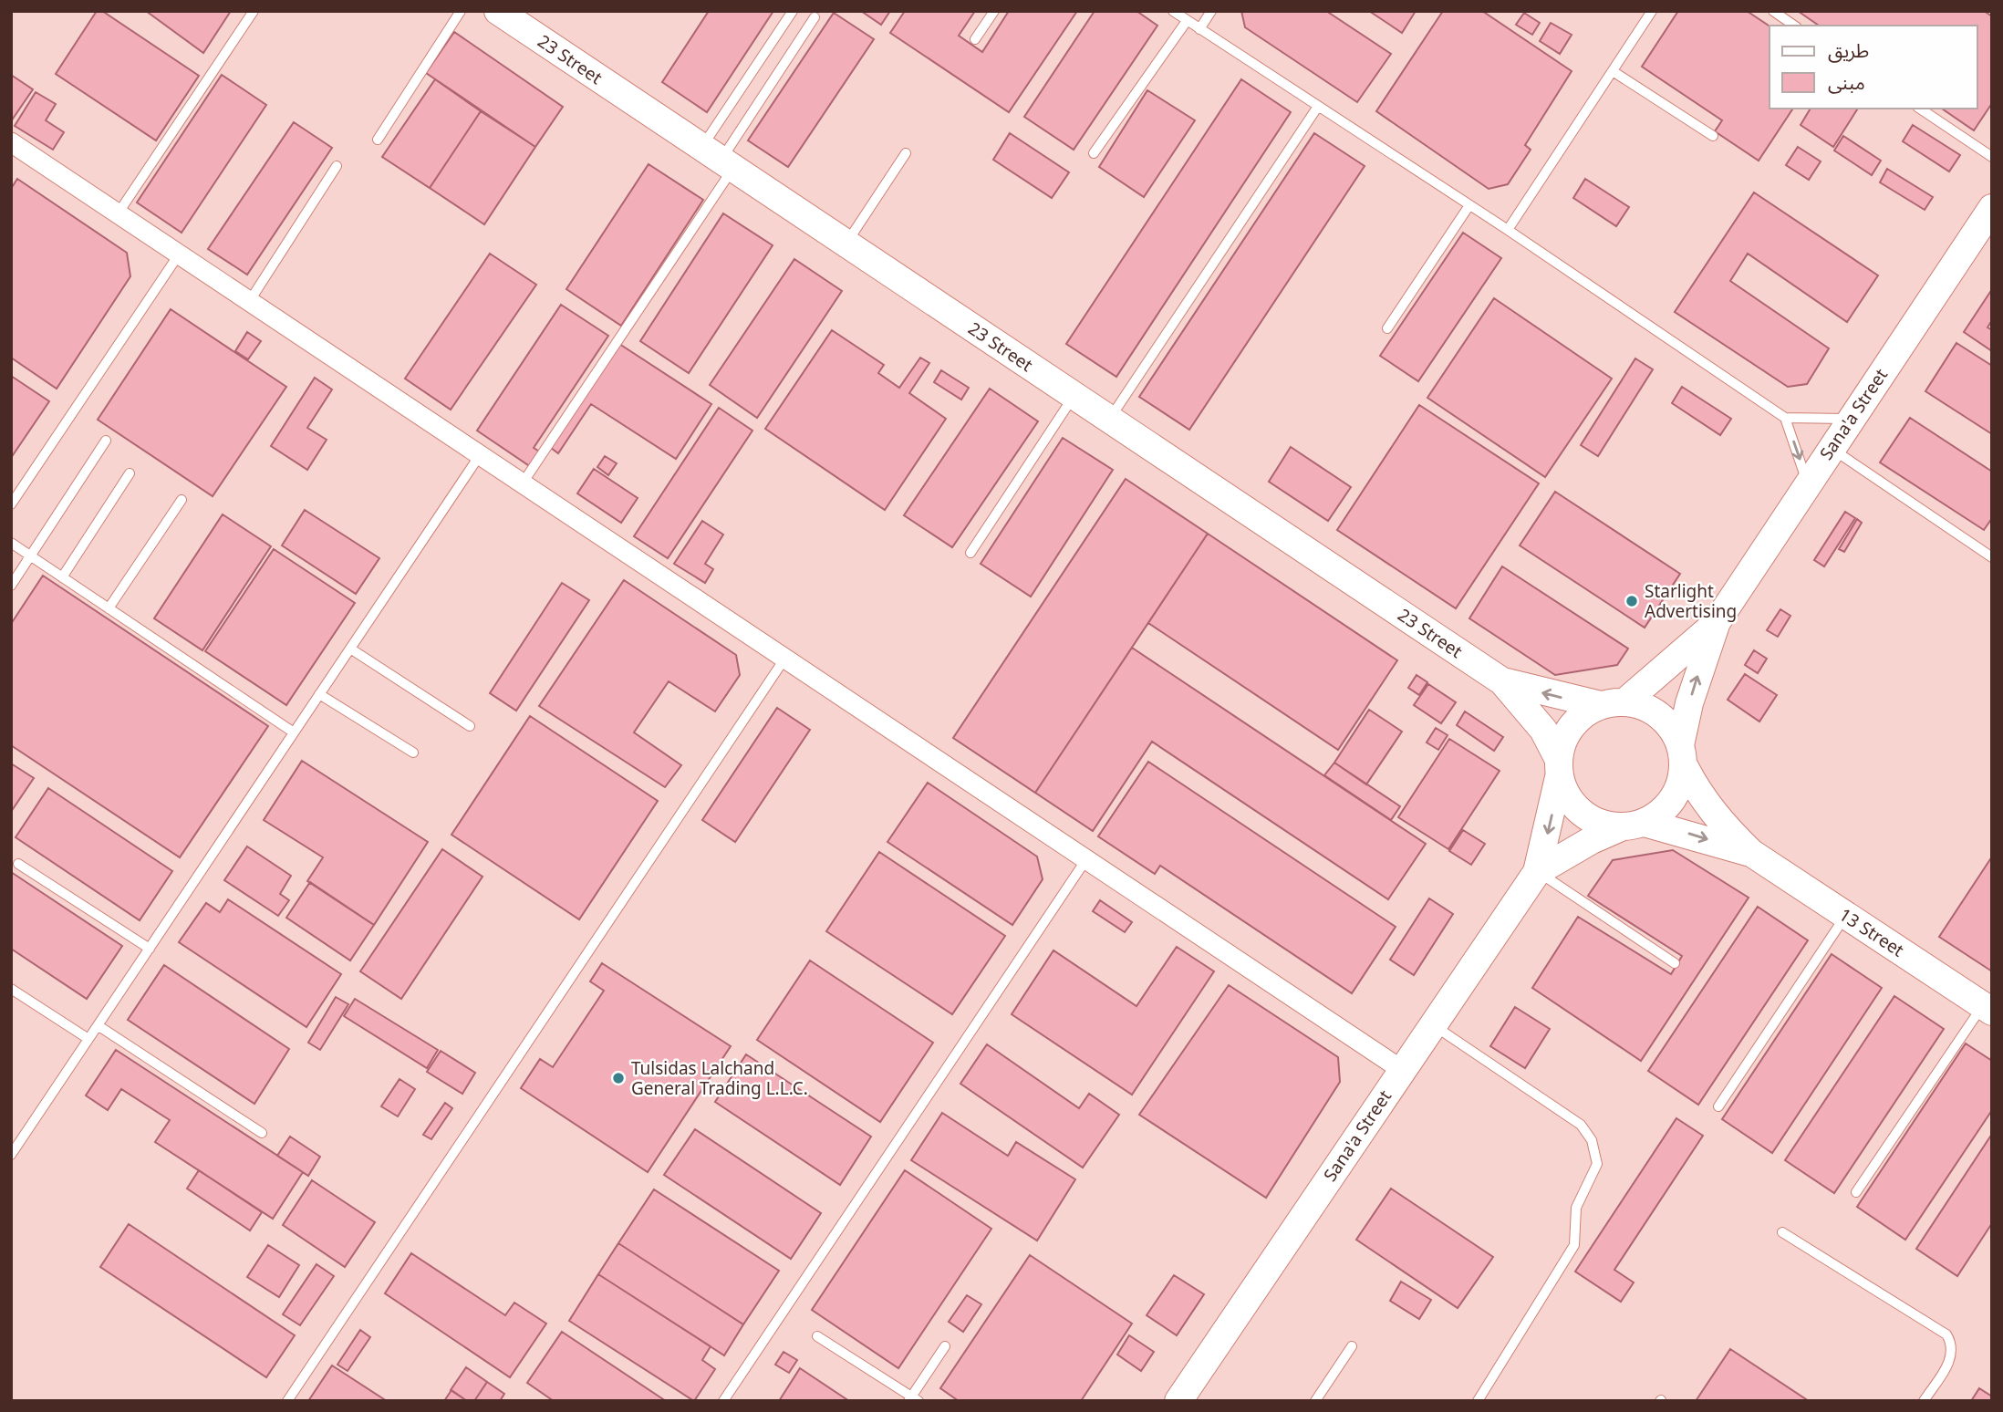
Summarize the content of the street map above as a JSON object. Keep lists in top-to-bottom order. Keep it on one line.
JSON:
{"streets":{"street":["23 Street","Sana'a Street","13 Street"]},"crossings":[["23 Street","Sana'a Street"],["23 Street","13 Street"],["Sana'a Street","13 Street"]],"places":["Starlight Advertising","Tulsidas Lalchand General Trading L.L.C."],"legend":["طريق","مبنى"]}
